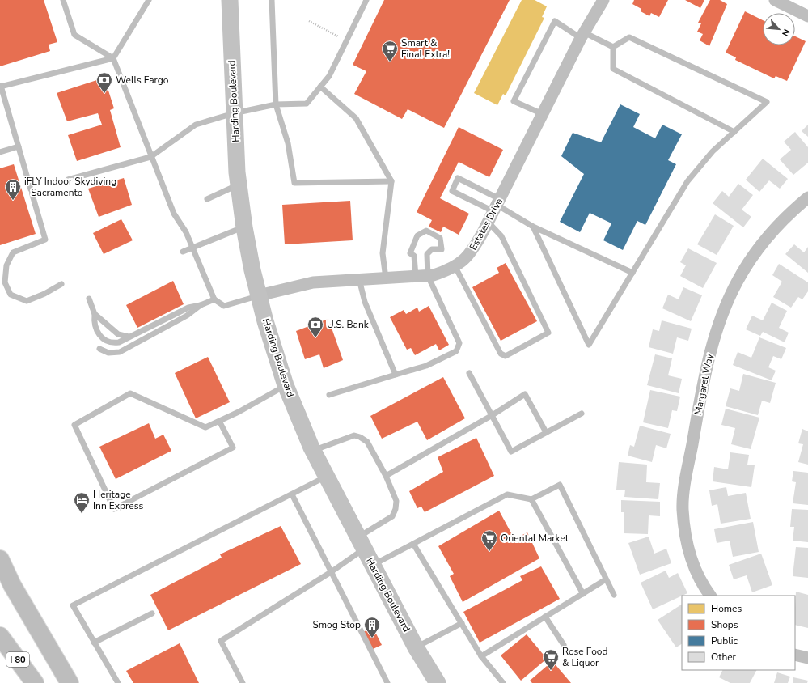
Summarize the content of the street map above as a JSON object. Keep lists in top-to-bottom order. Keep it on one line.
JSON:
{"streets":{"highway":["I 80"],"main road":["Harding Boulevard"],"street":["Estates Drive","Margaret Way"]},"crossings":[["Harding Boulevard","Estates Drive"]],"places":{"supermarket":["Smart & Final Extra!","Oriental Market","Rose Food & Liquor"],"bank":["Wells Fargo","U.S. Bank"],"building":["iFLY Indoor Skydiving - Sacramento","Smog Stop"],"hotel":["Heritage Inn Express"]},"legend":["Homes","Shops","Public","Other"],"north":"bottom right"}
